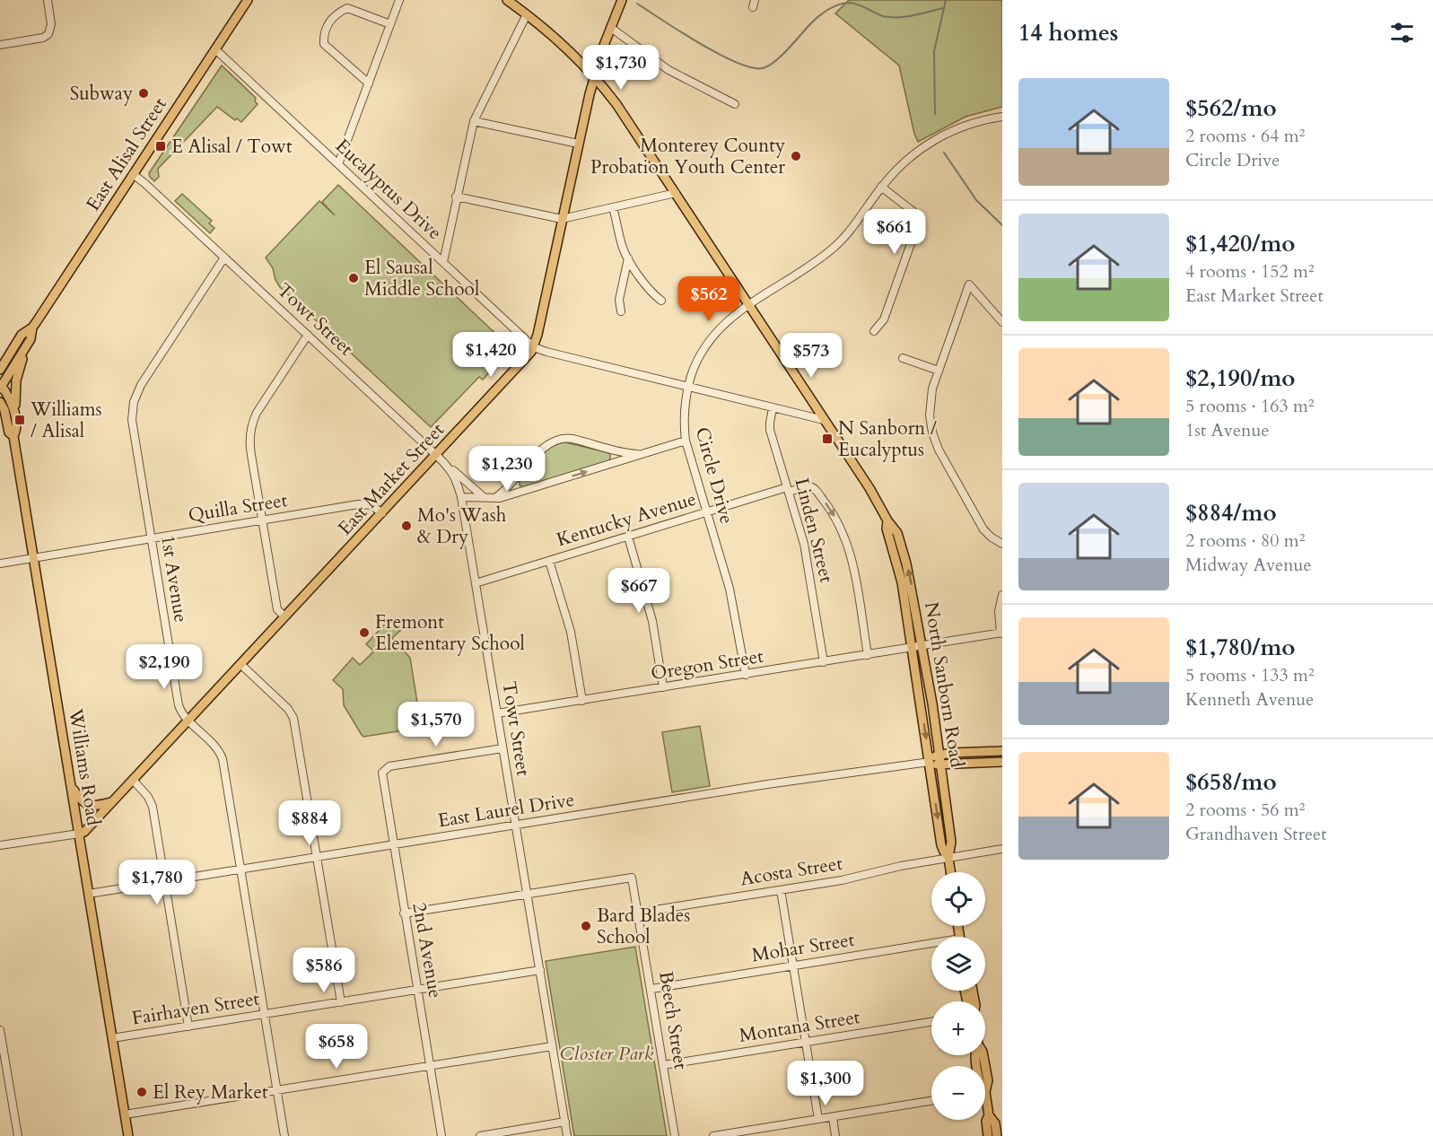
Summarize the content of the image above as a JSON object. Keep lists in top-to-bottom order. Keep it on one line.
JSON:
{"streets":{"main road":["East Alisal Street","East Market Street","North Sanborn Road","Williams Road","East Laurel Drive"],"street":["Eucalyptus Drive","Towt Street","Circle Drive","Quilla Street","Kentucky Avenue","Linden Street","1st Avenue","Oregon Street","Acosta Street","Mohar Street","2nd Avenue","Fairhaven Street","Beech Street","Montana Street"]},"crossings":[["East Alisal Street","Eucalyptus Drive"],["East Alisal Street","Towt Street"],["East Alisal Street","Williams Road"],["Eucalyptus Drive","Circle Drive"],["Eucalyptus Drive","East Market Street"],["Eucalyptus Drive","Linden Street"],["Eucalyptus Drive","North Sanborn Road"],["Towt Street","East Market Street"],["Towt Street","Kentucky Avenue"],["Towt Street","1st Avenue"],["Towt Street","Oregon Street"],["Towt Street","East Laurel Drive"],["Towt Street","2nd Avenue"],["Towt Street","Fairhaven Street"],["Towt Street","Beech Street"],["Circle Drive","Kentucky Avenue"],["Circle Drive","Oregon Street"],["Circle Drive","North Sanborn Road"],["East Market Street","Quilla Street"],["East Market Street","1st Avenue"],["East Market Street","North Sanborn Road"],["East Market Street","Williams Road"],["Quilla Street","1st Avenue"],["Quilla Street","Williams Road"],["Kentucky Avenue","Linden Street"],["Kentucky Avenue","Oregon Street"],["Linden Street","Oregon Street"],["1st Avenue","East Laurel Drive"],["1st Avenue","Fairhaven Street"],["Oregon Street","North Sanborn Road"],["North Sanborn Road","East Laurel Drive"],["North Sanborn Road","Acosta Street"],["Williams Road","East Laurel Drive"],["Williams Road","Fairhaven Street"],["East Laurel Drive","2nd Avenue"],["Acosta Street","Beech Street"],["Mohar Street","Beech Street"],["2nd Avenue","Fairhaven Street"],["Beech Street","Montana Street"]],"parks":["Closter Park"],"places":{"other":["Subway","Monterey County Probation Youth Center","El Sausal Middle School","Mo's Wash & Dry","Fremont Elementary School","Bard Blades School","El Rey Market"],"transit":["E Alisal / Towt","Williams / Alisal","N Sanborn / Eucalyptus"]},"page":{"heading":"14 homes","price":["$1,730","$661","$562","$1,420","$573","$1,230","$667","$2,190","$1,570","$884","$1,780","$586","$658","$1,300"],"list":[{"name":"$562/mo","note":"2 rooms · 64 m² · Circle Drive"},{"name":"$1,420/mo","note":"4 rooms · 152 m² · East Market Street"},{"name":"$2,190/mo","note":"5 rooms · 163 m² · 1st Avenue"},{"name":"$884/mo","note":"2 rooms · 80 m² · Midway Avenue"},{"name":"$1,780/mo","note":"5 rooms · 133 m² · Kenneth Avenue"},{"name":"$658/mo","note":"2 rooms · 56 m² · Grandhaven Street"}],"map_buttons":["+","−"]}}
